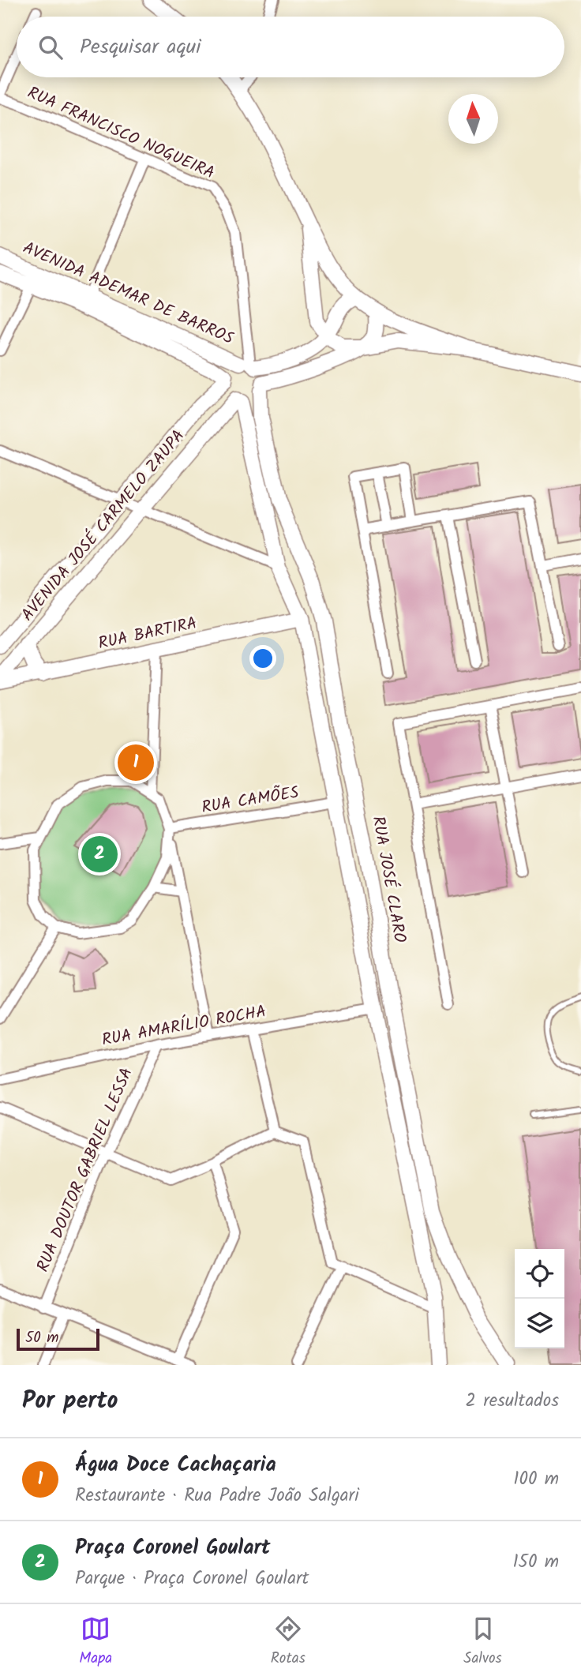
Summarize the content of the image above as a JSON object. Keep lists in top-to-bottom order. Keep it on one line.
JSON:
{"streets":{"street":["RUA FRANCISCO NOGUEIRA","AVENIDA ADEMAR DE BARROS","AVENIDA JOSÉ CARMELO ZAUPA","RUA BARTIRA","RUA CAMÕES","RUA JOSÉ CLARO","RUA AMARÍLIO ROCHA","RUA DOUTOR GABRIEL LESSA"]},"crossings":[["RUA FRANCISCO NOGUEIRA","AVENIDA ADEMAR DE BARROS"],["RUA FRANCISCO NOGUEIRA","AVENIDA JOSÉ CARMELO ZAUPA"],["RUA FRANCISCO NOGUEIRA","RUA JOSÉ CLARO"],["AVENIDA ADEMAR DE BARROS","AVENIDA JOSÉ CARMELO ZAUPA"],["AVENIDA ADEMAR DE BARROS","RUA JOSÉ CLARO"],["AVENIDA JOSÉ CARMELO ZAUPA","RUA JOSÉ CLARO"],["RUA AMARÍLIO ROCHA","RUA DOUTOR GABRIEL LESSA"]],"scale_bar":"50 m","north":"top","page":{"search":"Pesquisar aqui","pins":["1","2"],"scale":"50 m","heading":["Por perto","2 resultados"],"list":[{"mark":"1","name":"Água Doce Cachaçaria","note":"Restaurante · Rua Padre João Salgari","value":"100 m"},{"mark":"2","name":"Praça Coronel Goulart","note":"Parque · Praça Coronel Goulart","value":"150 m"}],"nav":["Mapa","Rotas","Salvos"]}}
